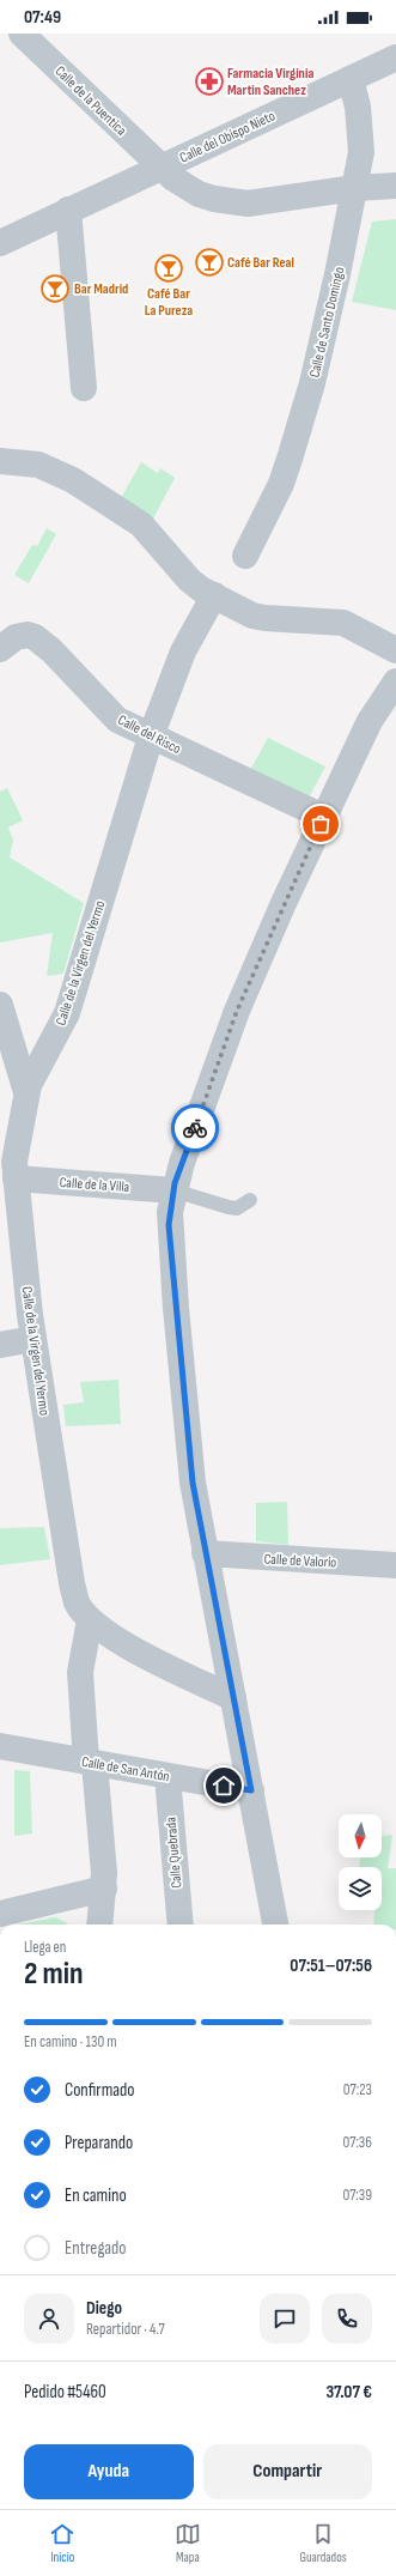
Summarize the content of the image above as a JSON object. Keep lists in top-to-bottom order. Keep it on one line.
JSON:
{"streets":{"street":["Calle de la Puentica","Calle del Obispo Nieto","Calle de Santo Domingo","Calle del Risco","Calle de la Virgen del Yermo","Calle de la Villa","Calle de Valorio","Calle de San Antón","Calle Quebrada"]},"crossings":[["Calle de la Puentica","Calle del Obispo Nieto"],["Calle del Obispo Nieto","Calle de Santo Domingo"],["Calle del Risco","Calle de la Virgen del Yermo"],["Calle de la Virgen del Yermo","Calle de la Villa"],["Calle de San Antón","Calle Quebrada"]],"places":{"pharmacy":["Farmacia Virginia Martin Sanchez"],"bar":["Café Bar Real","Café Bar La Pureza","Bar Madrid"]},"north":"bottom","page":{"status":"07:49","heading":["2 min","Llega en","07:51–07:56"],"panel":["Diego","Repartidor · 4.7","Pedido #5460","37.07 €"],"bar":"En camino · 130 m","list":[["Confirmado","07:23"],["Preparando","07:36"],["En camino","07:39"],"Entregado"],"buttons":["Ayuda","Compartir"],"tabs":["Inicio","Mapa","Guardados"]}}
